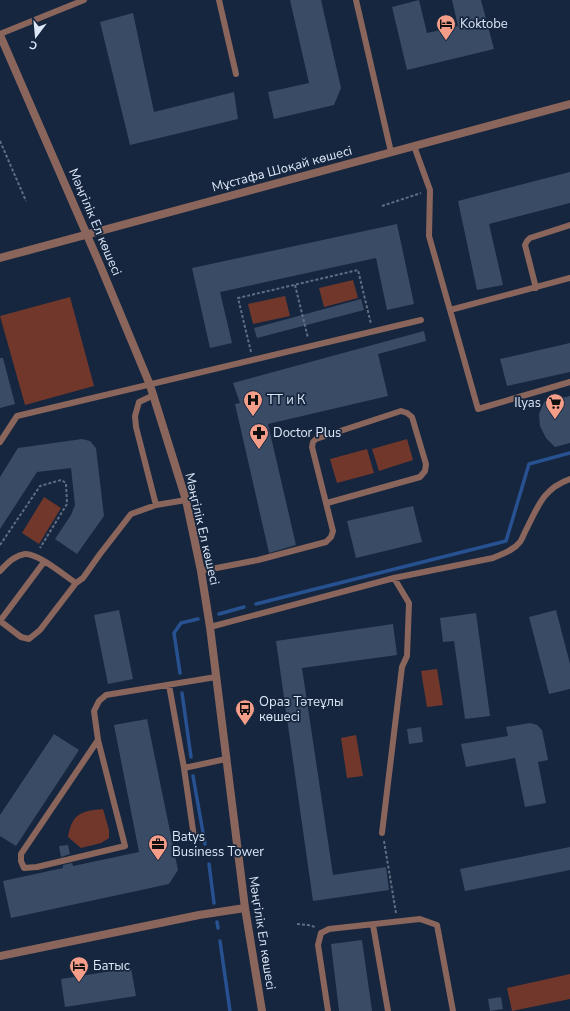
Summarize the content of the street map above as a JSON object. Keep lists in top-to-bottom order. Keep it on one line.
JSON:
{"streets":{"street":["Мұстафа Шоқай көшесі","Мәңгілік Ел көшесі"]},"crossings":[["Мұстафа Шоқай көшесі","Мәңгілік Ел көшесі"]],"places":{"hotel":["Koktobe","Батыс"],"hospital":["ТТ и К"],"supermarket":["Ilyas"],"pharmacy":["Doctor Plus"],"bus stop":["Ораз Тәтеұлы көшесі"],"office":["Batys Business Tower"]},"north":"bottom"}
